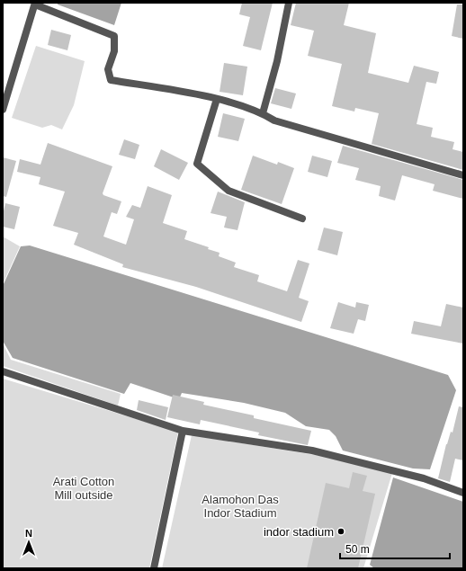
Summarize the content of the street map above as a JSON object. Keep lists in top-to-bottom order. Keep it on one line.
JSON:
{"parks":["Arati Cotton Mill outside","Alamohon Das Indor Stadium"],"places":["indor stadium"],"scale_bar":"50 m","north":"top"}
